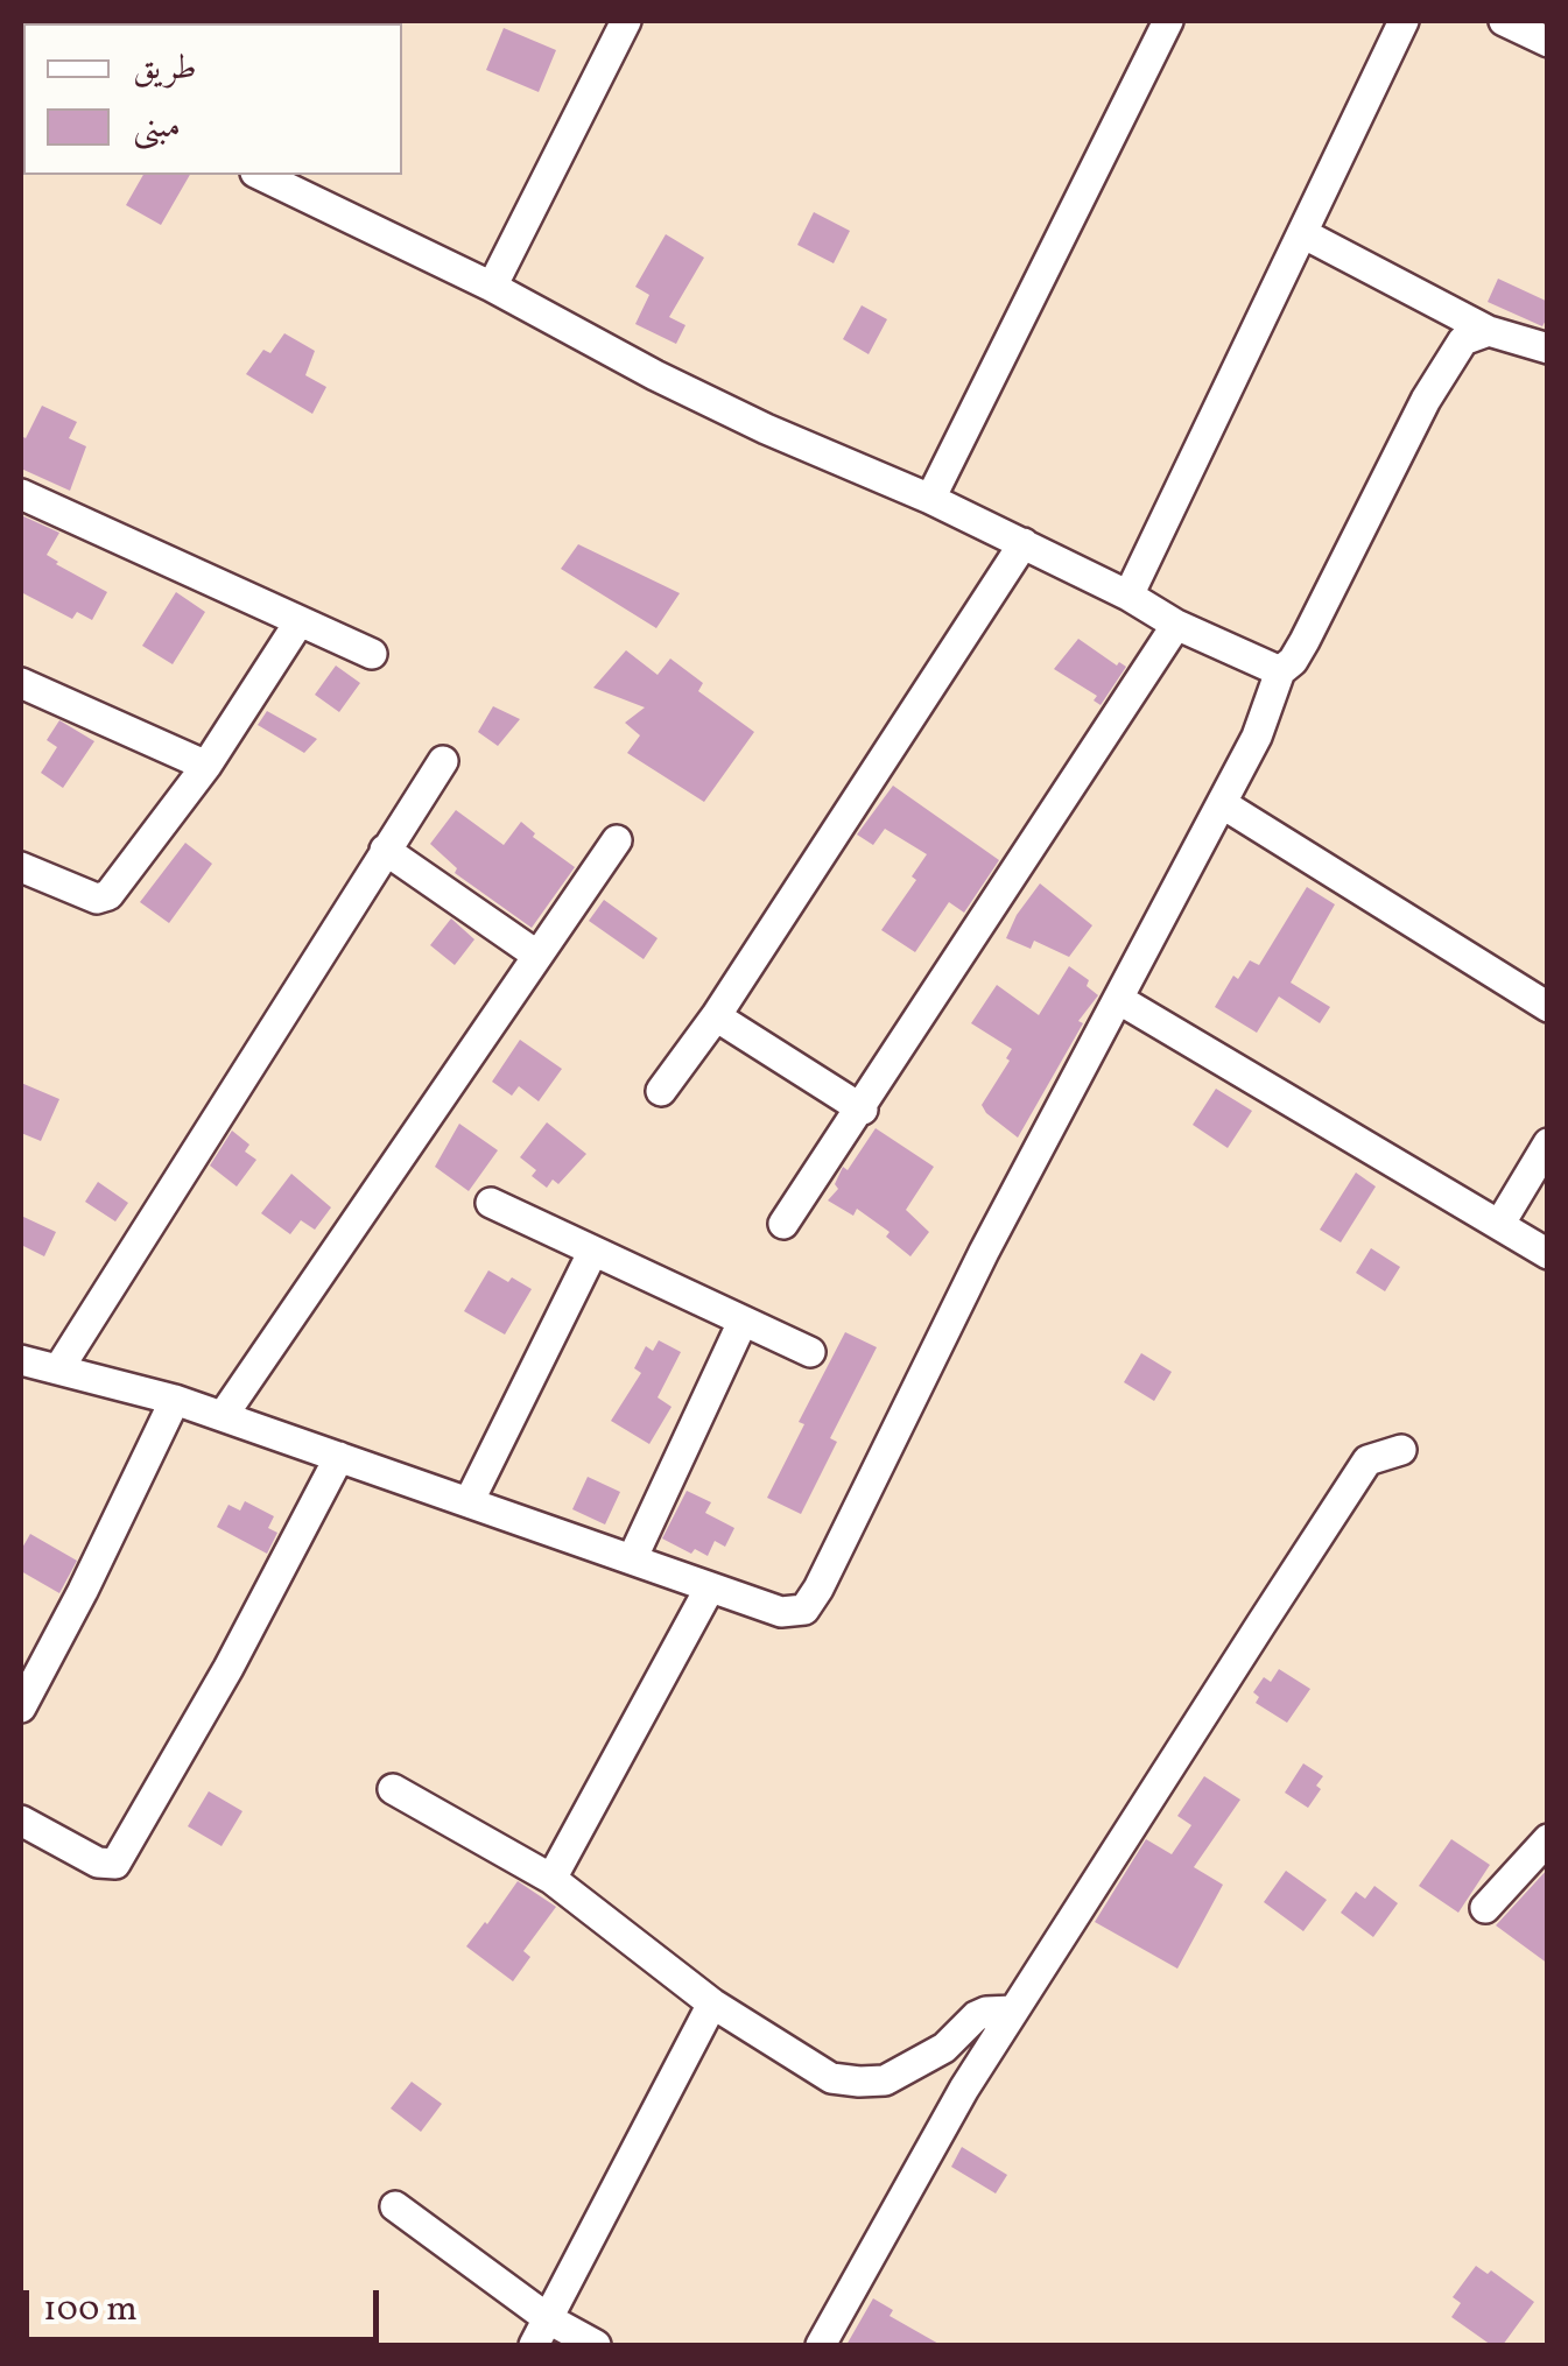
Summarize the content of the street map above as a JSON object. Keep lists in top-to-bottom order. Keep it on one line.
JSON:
{"legend":["طريق","مبنى"],"scale_bar":"100 m"}
